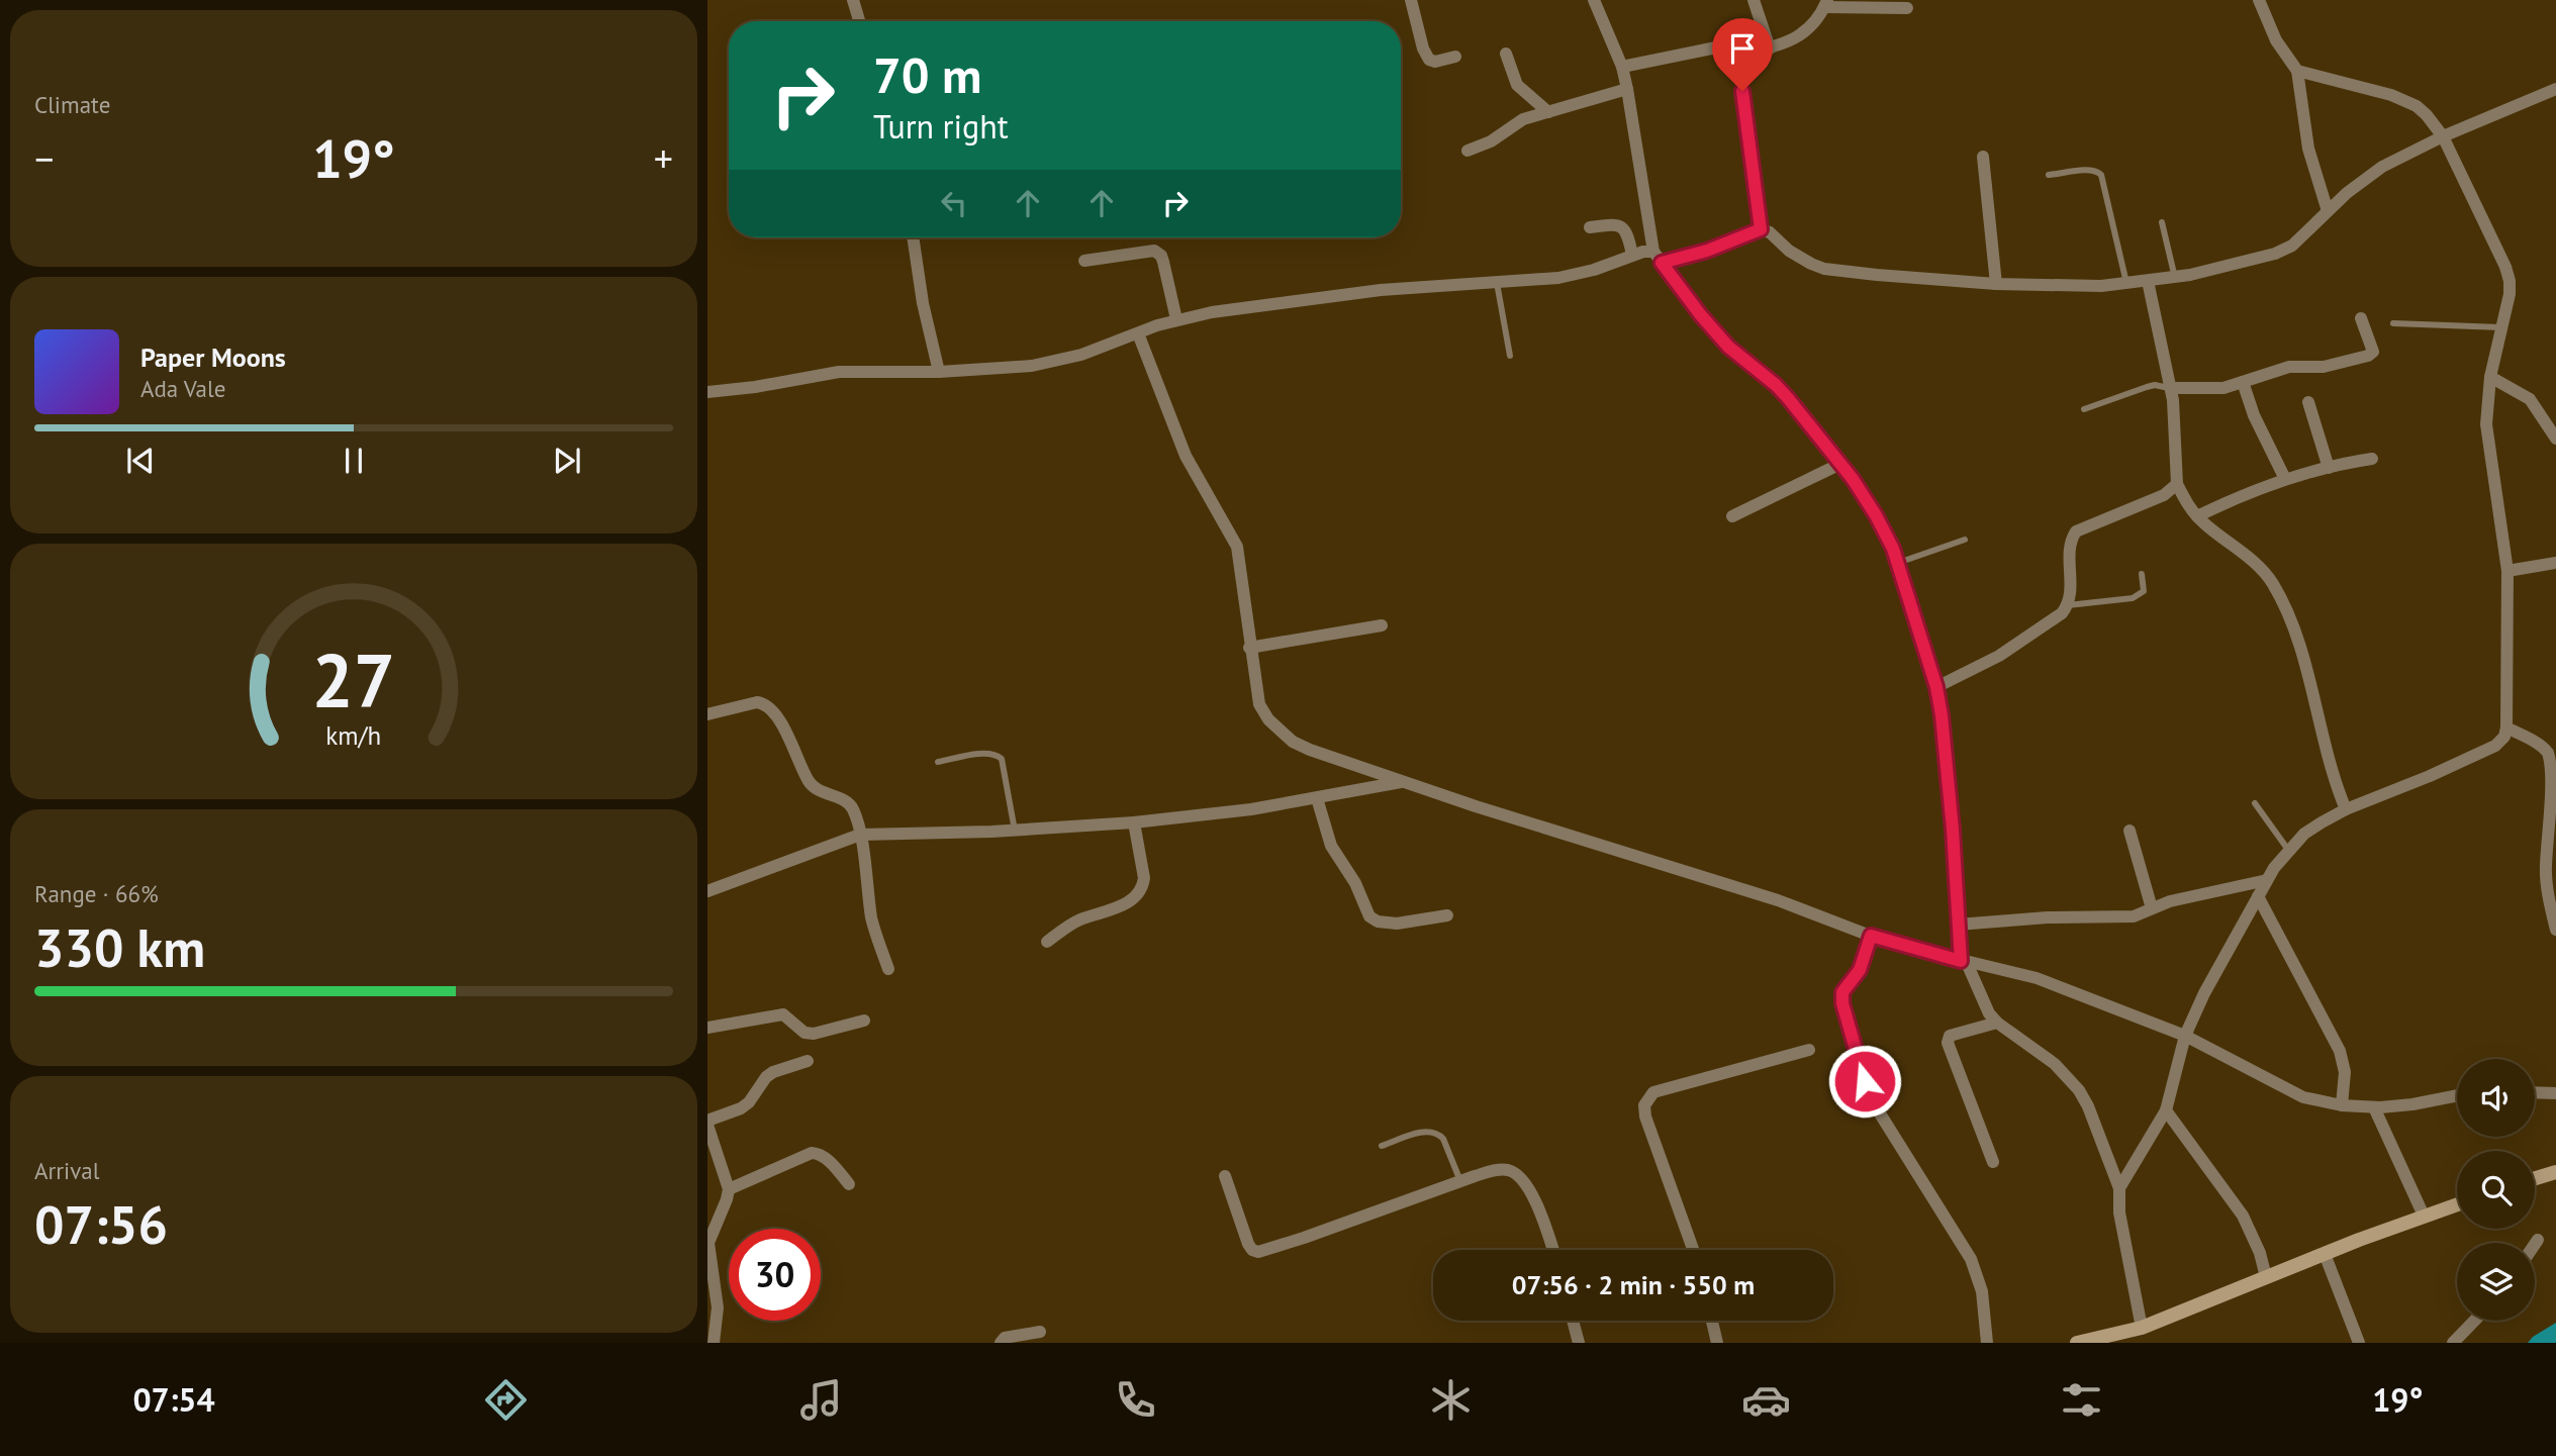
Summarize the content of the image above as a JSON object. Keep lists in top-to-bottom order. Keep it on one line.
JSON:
{"page":{"tile":["Climate",["Range · 66%","330 km"],["Arrival","07:56"]],"turn":["70 m","Turn right"],"heat":["−","19°","+"],"song":["Paper Moons","Ada Vale"],"limit":"30","trip":"07:56 · 2 min · 550 m","tabs":["07:54","19°"],"gauge":["27","km/h"]}}
